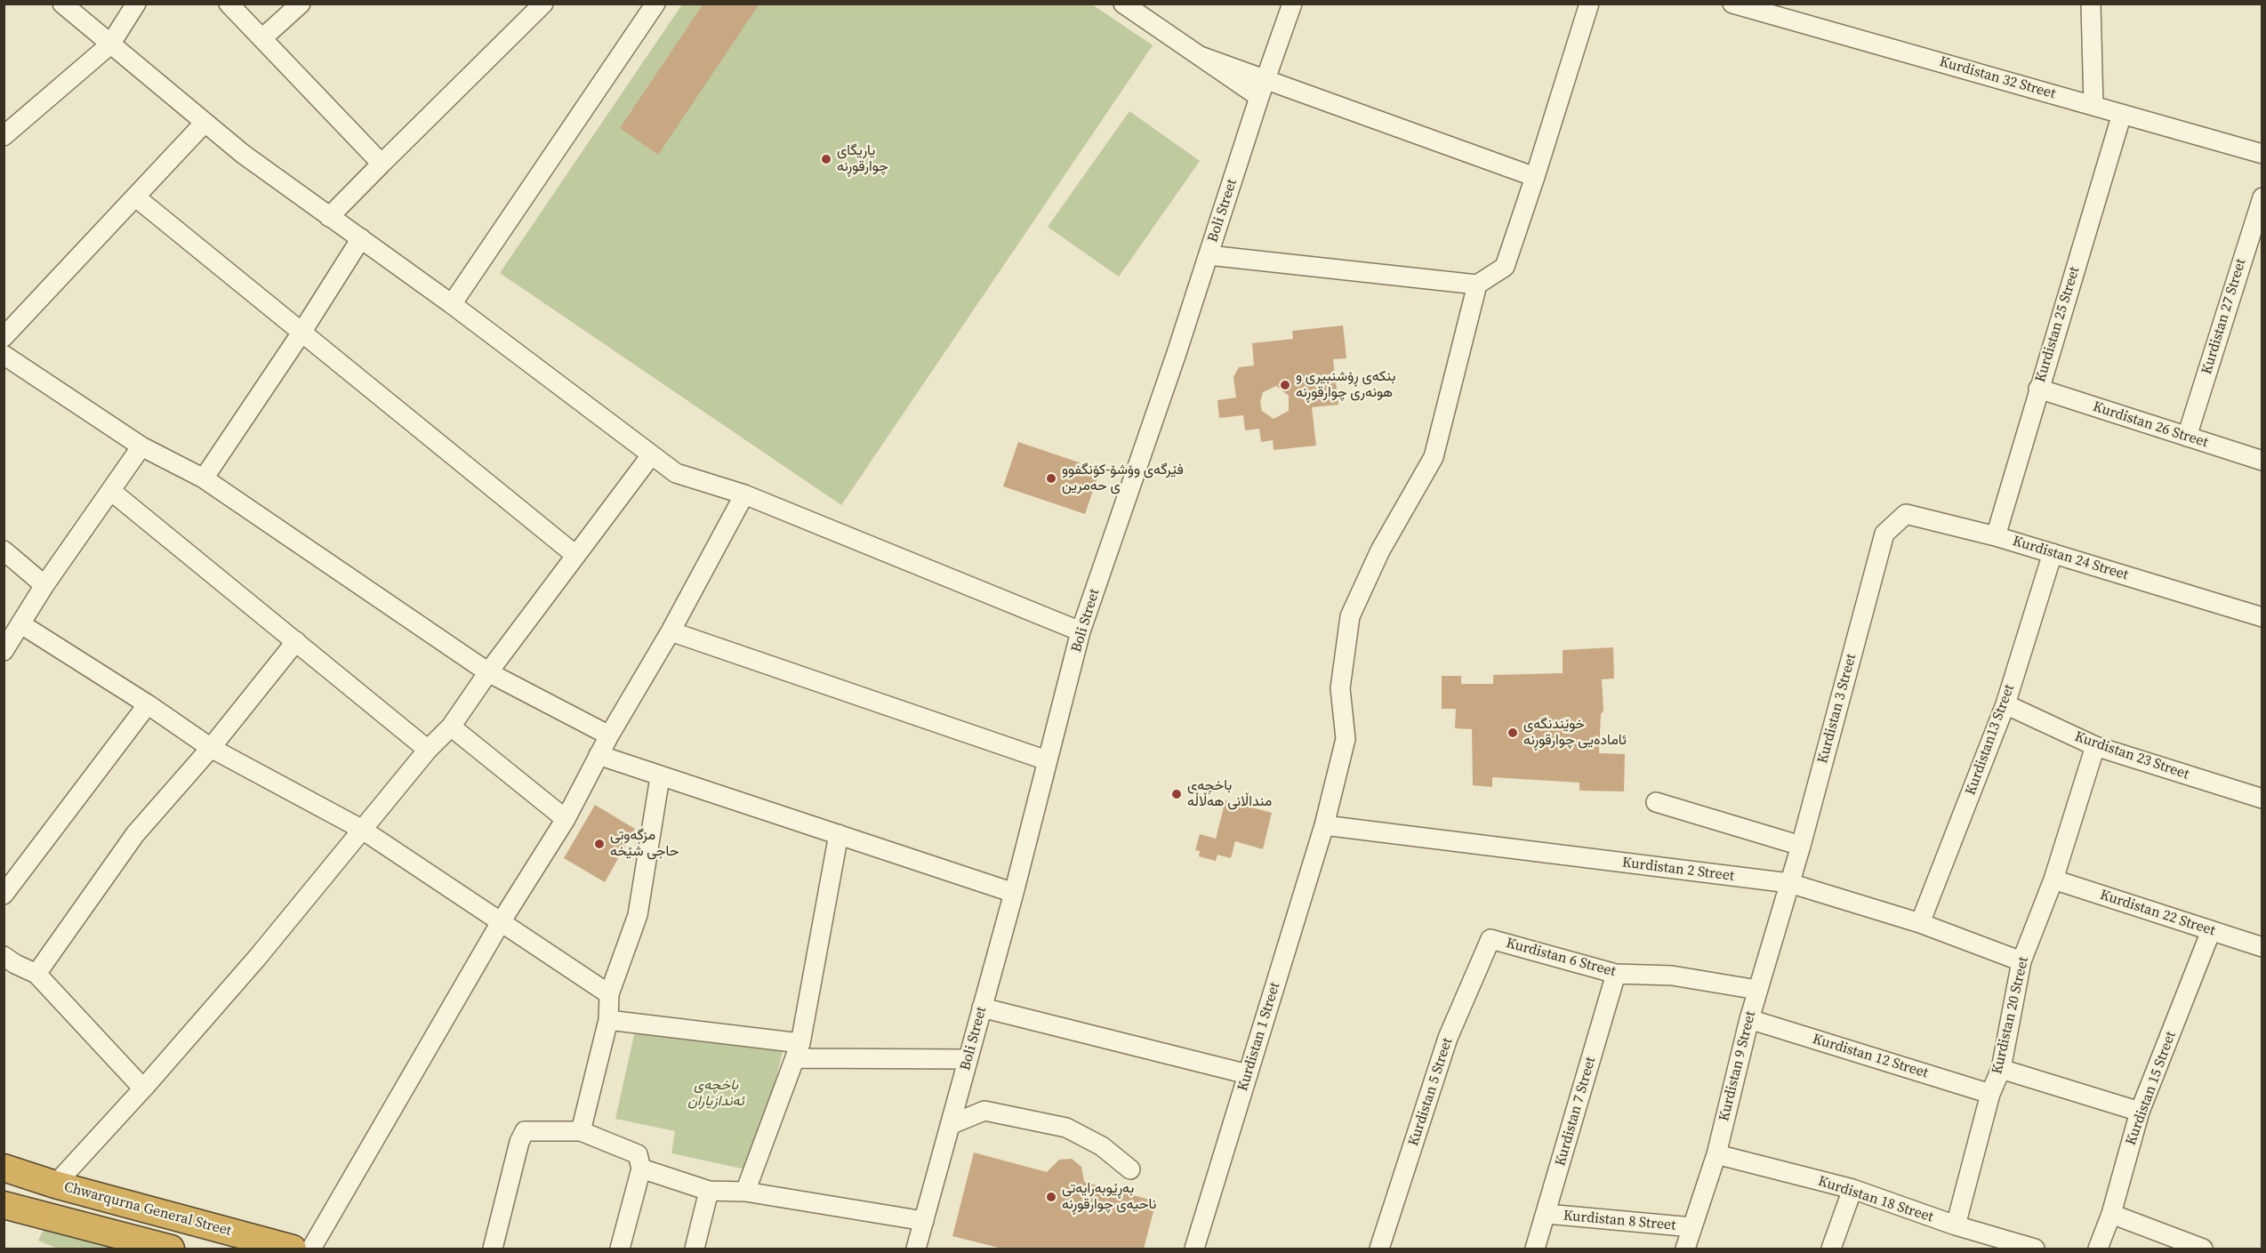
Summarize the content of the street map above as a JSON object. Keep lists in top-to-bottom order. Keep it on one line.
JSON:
{"streets":{"highway":["Chwarqurna General Street"],"street":["Kurdistan 32 Street","Boli Street","Kurdistan 27 Street","Kurdistan 25 Street","Kurdistan 26 Street","Kurdistan 24 Street","Kurdistan 3 Street","Kurdistan13 Street","Kurdistan 23 Street","Kurdistan 2 Street","Kurdistan 22 Street","Kurdistan 6 Street","Kurdistan 20 Street","Kurdistan 1 Street","Kurdistan 12 Street","Kurdistan 9 Street","Kurdistan 15 Street","Kurdistan 5 Street","Kurdistan 7 Street","Kurdistan 18 Street","Kurdistan 8 Street"]},"crossings":[["Kurdistan 32 Street","Kurdistan 25 Street"],["Kurdistan 27 Street","Kurdistan 26 Street"],["Kurdistan 25 Street","Kurdistan 26 Street"],["Kurdistan 25 Street","Kurdistan 24 Street"],["Kurdistan 24 Street","Kurdistan 3 Street"],["Kurdistan 24 Street","Kurdistan13 Street"],["Kurdistan 3 Street","Kurdistan 2 Street"],["Kurdistan 3 Street","Kurdistan 9 Street"],["Kurdistan13 Street","Kurdistan 23 Street"],["Kurdistan13 Street","Kurdistan 2 Street"],["Kurdistan 23 Street","Kurdistan 20 Street"],["Kurdistan 2 Street","Kurdistan 20 Street"],["Kurdistan 2 Street","Kurdistan 1 Street"],["Kurdistan 2 Street","Kurdistan 9 Street"],["Kurdistan 22 Street","Kurdistan 20 Street"],["Kurdistan 22 Street","Kurdistan 15 Street"],["Kurdistan 6 Street","Kurdistan 9 Street"],["Kurdistan 6 Street","Kurdistan 5 Street"],["Kurdistan 6 Street","Kurdistan 7 Street"],["Kurdistan 20 Street","Kurdistan 12 Street"],["Kurdistan 20 Street","Kurdistan 18 Street"],["Kurdistan 12 Street","Kurdistan 9 Street"],["Kurdistan 9 Street","Kurdistan 18 Street"],["Kurdistan 9 Street","Kurdistan 8 Street"],["Kurdistan 7 Street","Kurdistan 8 Street"]],"parks":["باخچەی ئەندازیاران"],"places":["یاریگای چوارقوڕنە","بنکەی ڕۆشنبیری و هونەری چوارقوڕنە","فێرگەی وۆشۆ-کۆنگفوو ی حەمرین","خوێندنگەی ئامادەیی چوارقوڕنە","باخچەی منداڵانی هەڵاڵە","مزگەوتی حاجی شێخە","بەڕێوبەرایەتی ناحیەی چوارقوڕنە"]}
